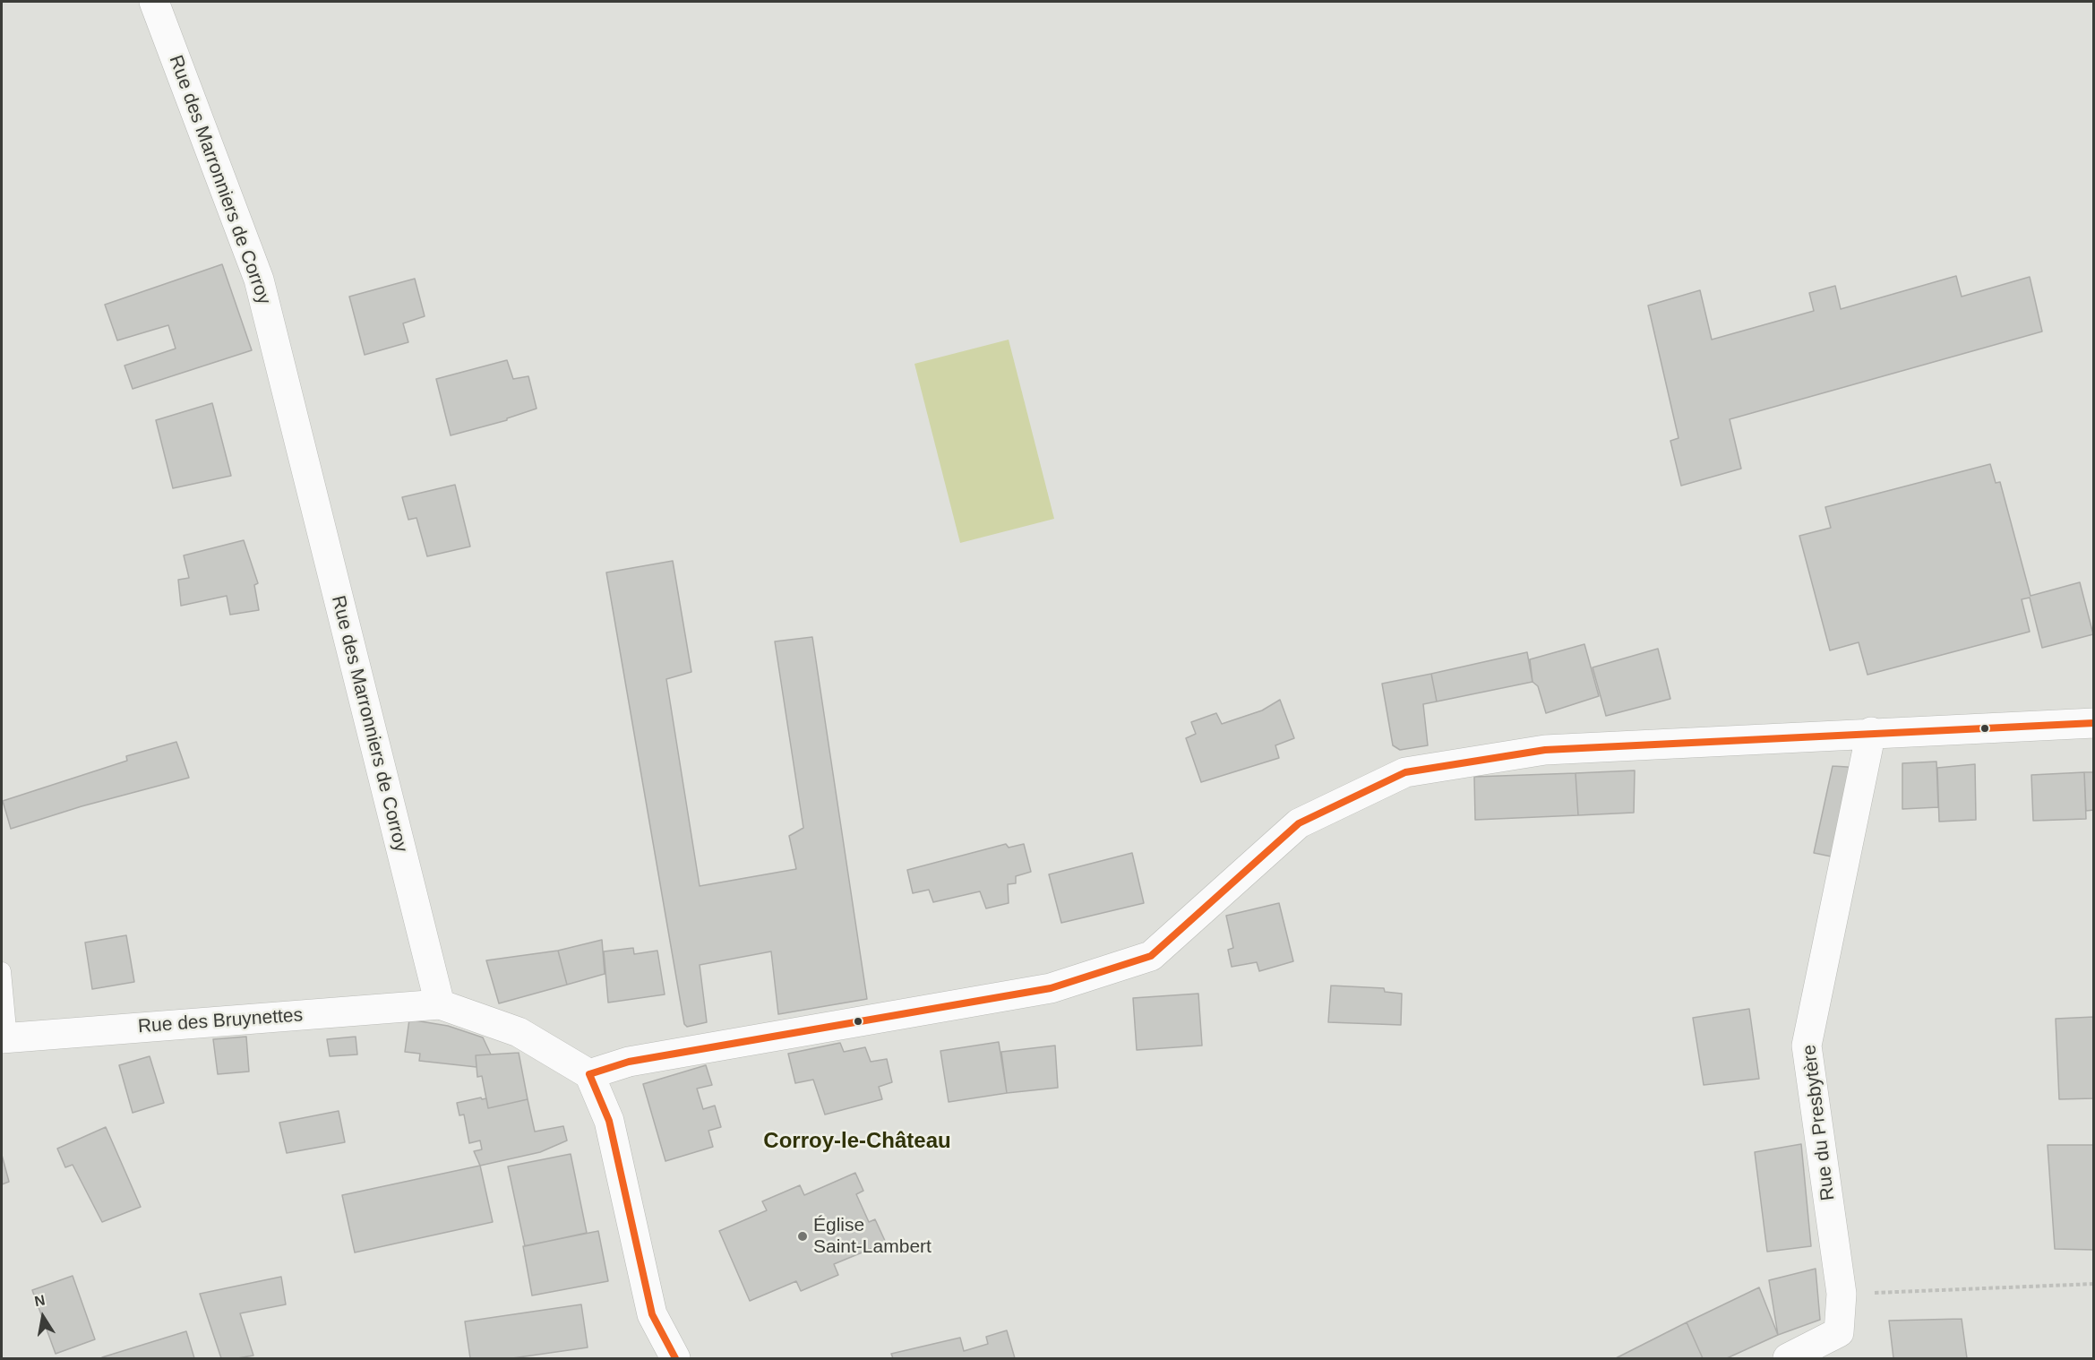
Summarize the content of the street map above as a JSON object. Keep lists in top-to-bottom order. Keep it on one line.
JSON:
{"streets":{"street":["Rue des Marronniers de Corroy","Rue des Bruynettes","Rue du Presbytère"]},"crossings":[["Rue des Marronniers de Corroy","Rue des Bruynettes"]],"districts":["Corroy-le-Château"],"places":["Église Saint-Lambert"],"north":"top"}
